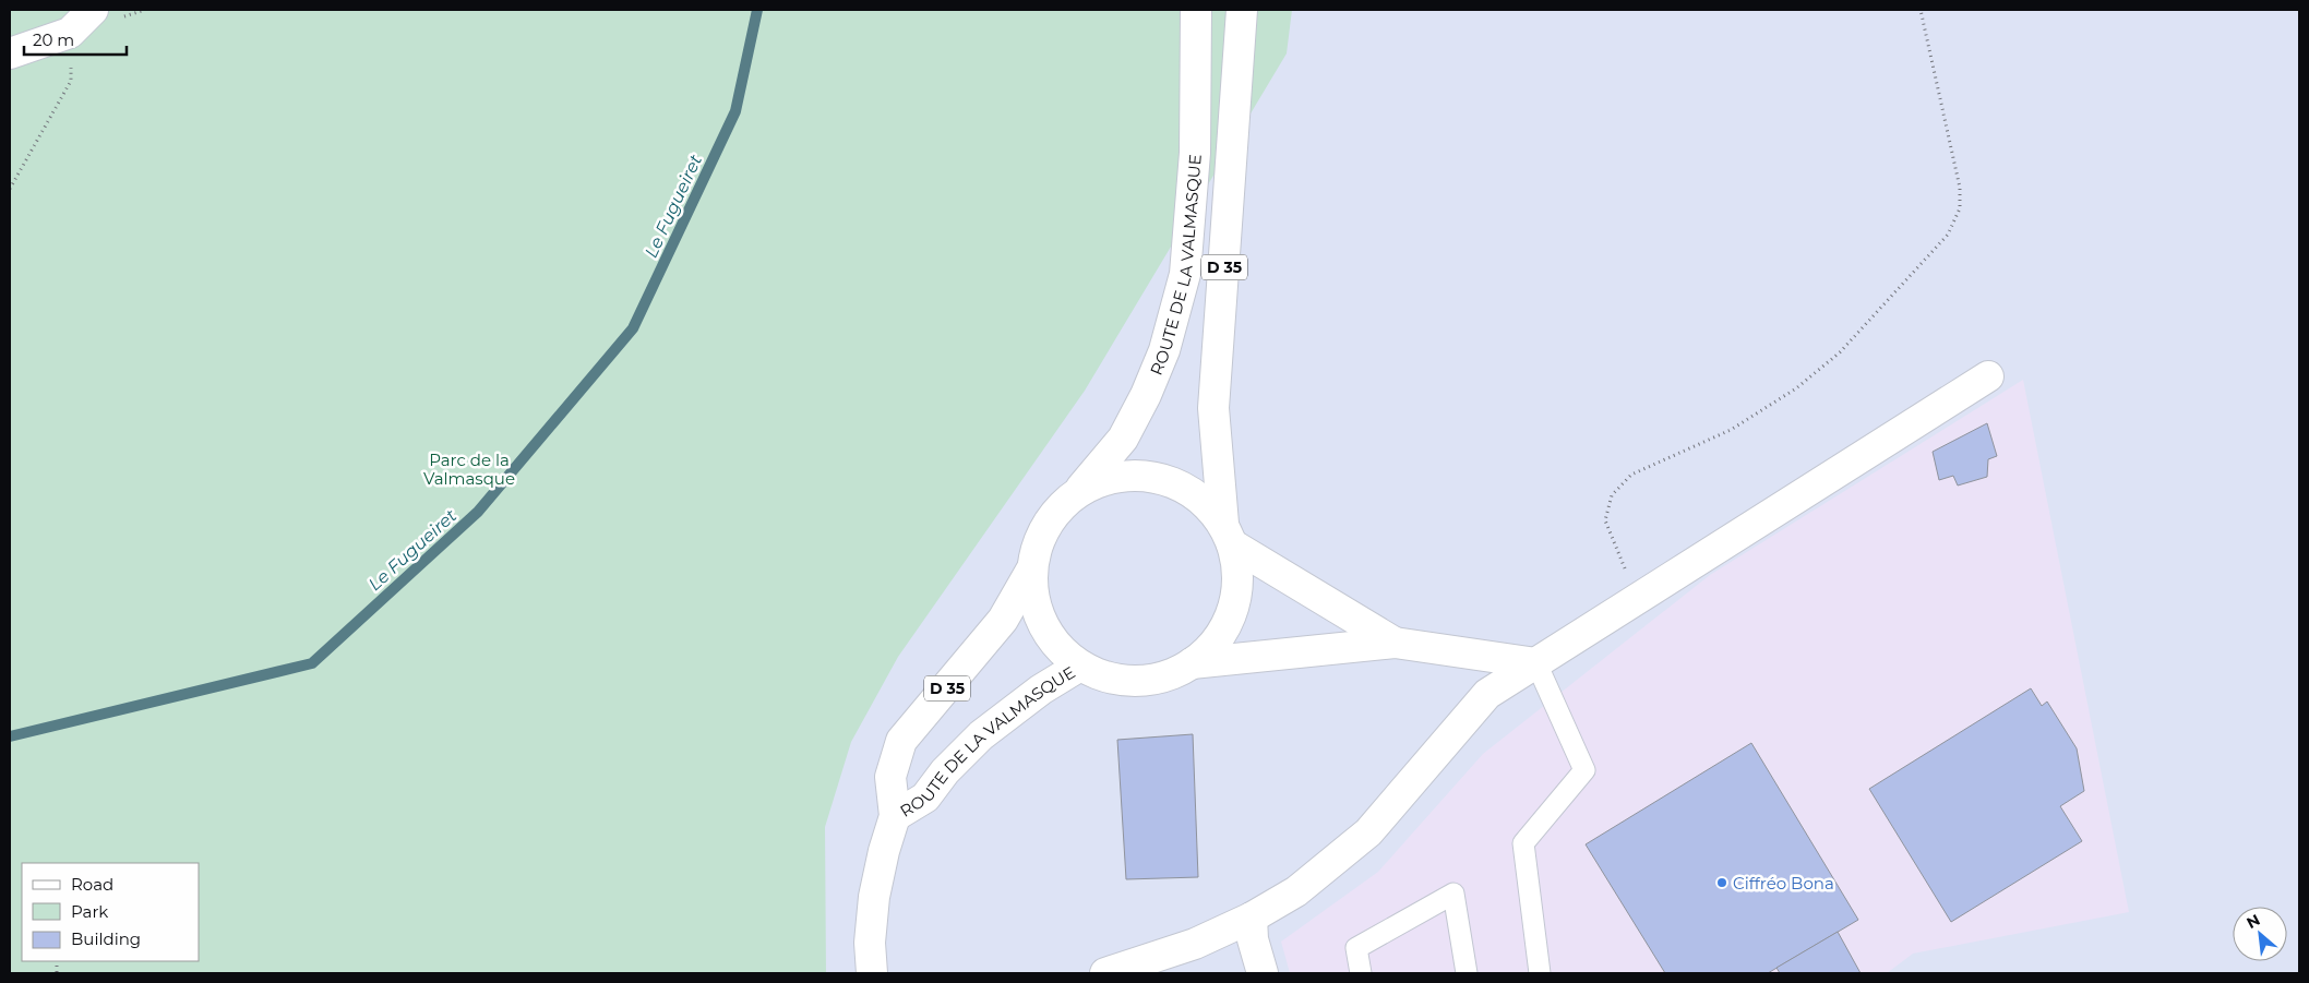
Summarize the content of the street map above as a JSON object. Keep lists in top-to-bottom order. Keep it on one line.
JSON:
{"streets":{"main road":["ROUTE DE LA VALMASQUE","D 35"]},"water":["Le Fugueiret"],"parks":["Parc de la Valmasque"],"places":["Ciffréo Bona"],"legend":["Road","Park","Building"],"scale_bar":"20 m","north":"top left"}
